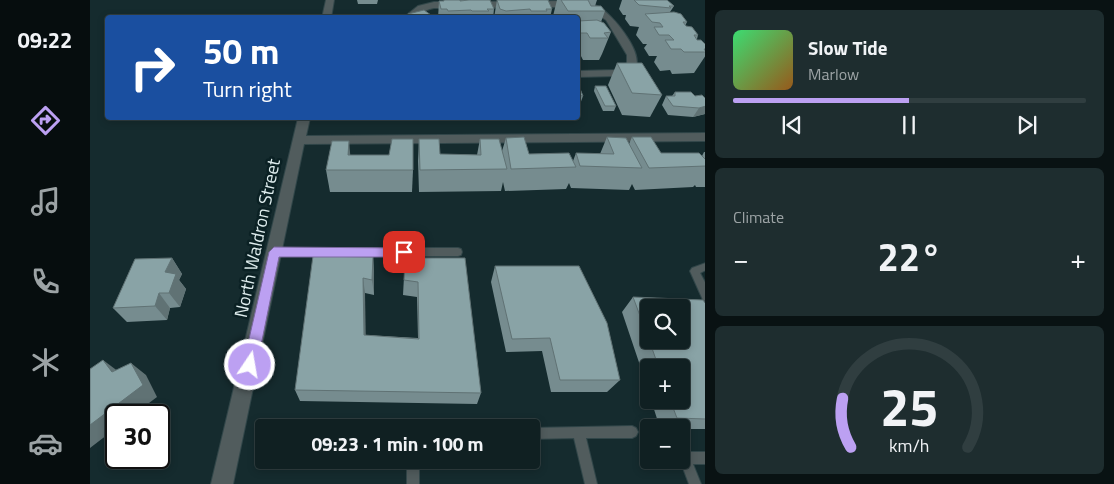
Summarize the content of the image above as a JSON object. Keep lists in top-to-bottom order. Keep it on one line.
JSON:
{"streets":{"street":["North Waldron Street"]},"page":{"tabs":"09:22","turn":["50 m","Turn right"],"song":["Slow Tide","Marlow"],"tile":"Climate","heat":["−","22°","+"],"map_buttons":["+","−"],"limit":"30","trip":"09:23 · 1 min · 100 m","gauge":["25","km/h"]}}
